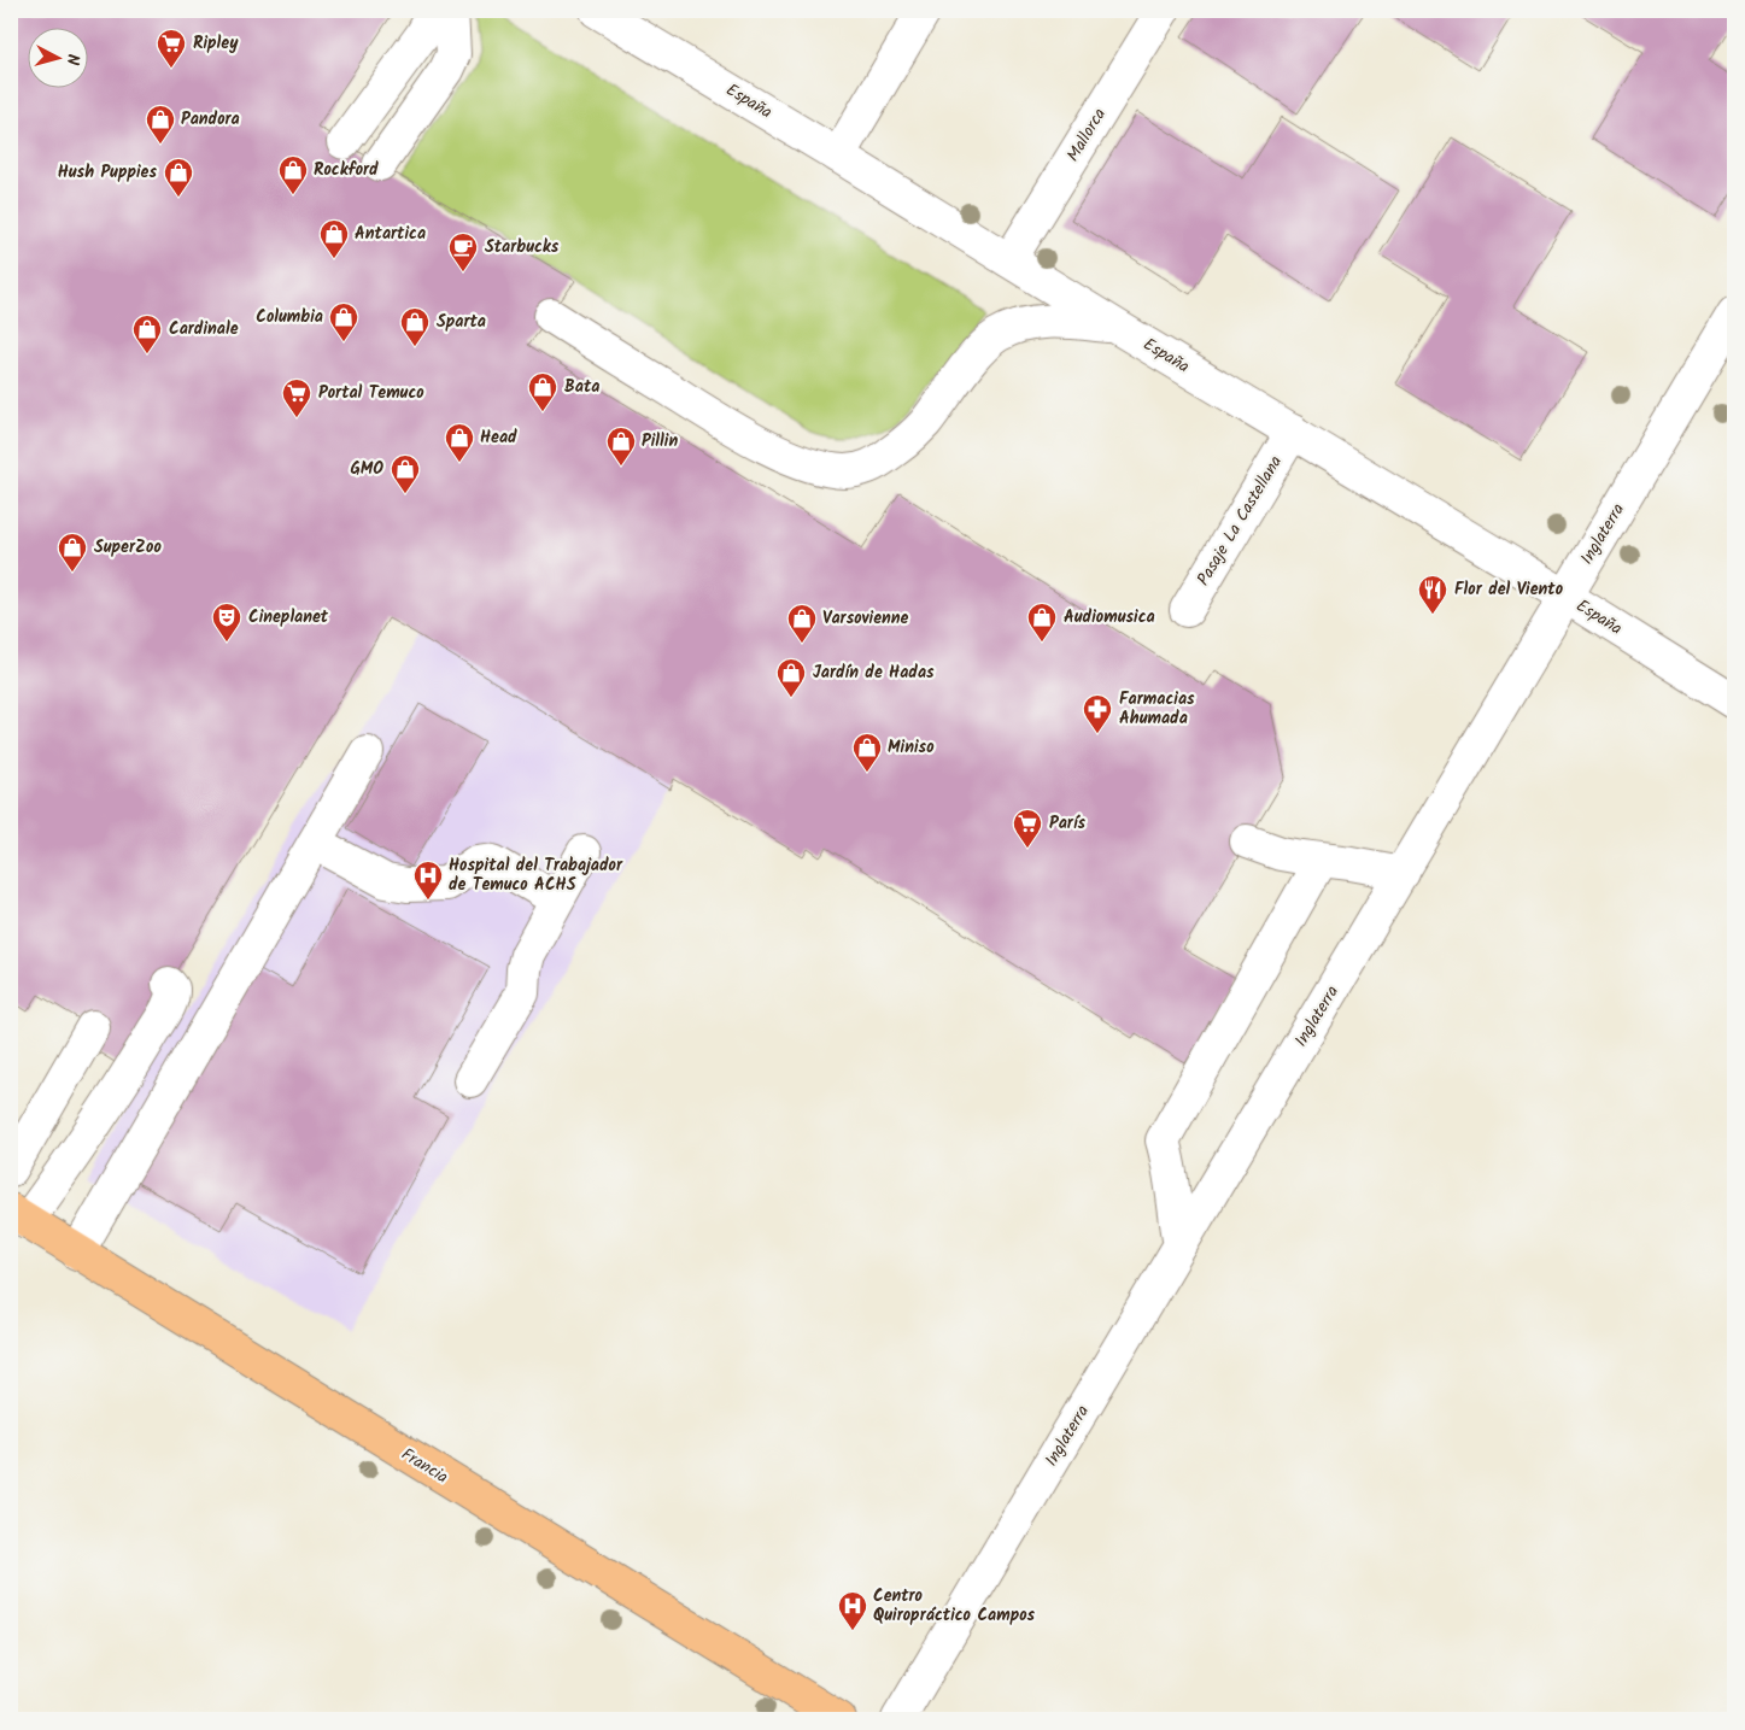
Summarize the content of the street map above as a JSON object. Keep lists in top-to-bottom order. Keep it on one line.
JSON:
{"streets":{"main road":["Francia"],"street":["España","Mallorca","Pasaje La Castellana","Inglaterra"]},"crossings":[["España","Mallorca"],["España","Pasaje La Castellana"],["España","Inglaterra"]],"places":{"supermarket":["Ripley","Portal Temuco","París"],"shop":["Pandora","Rockford","Hush Puppies","Antartica","Columbia","Sparta","Cardinale","Bata","Head","Pillin","GMO","SuperZoo","Audiomusica","Varsovienne","Jardín de Hadas","Miniso"],"cafe":["Starbucks"],"restaurant":["Flor del Viento"],"theatre":["Cineplanet"],"pharmacy":["Farmacias Ahumada"],"hospital":["Hospital del Trabajador de Temuco ACHS","Centro Quiropráctico Campos"]},"north":"right"}
